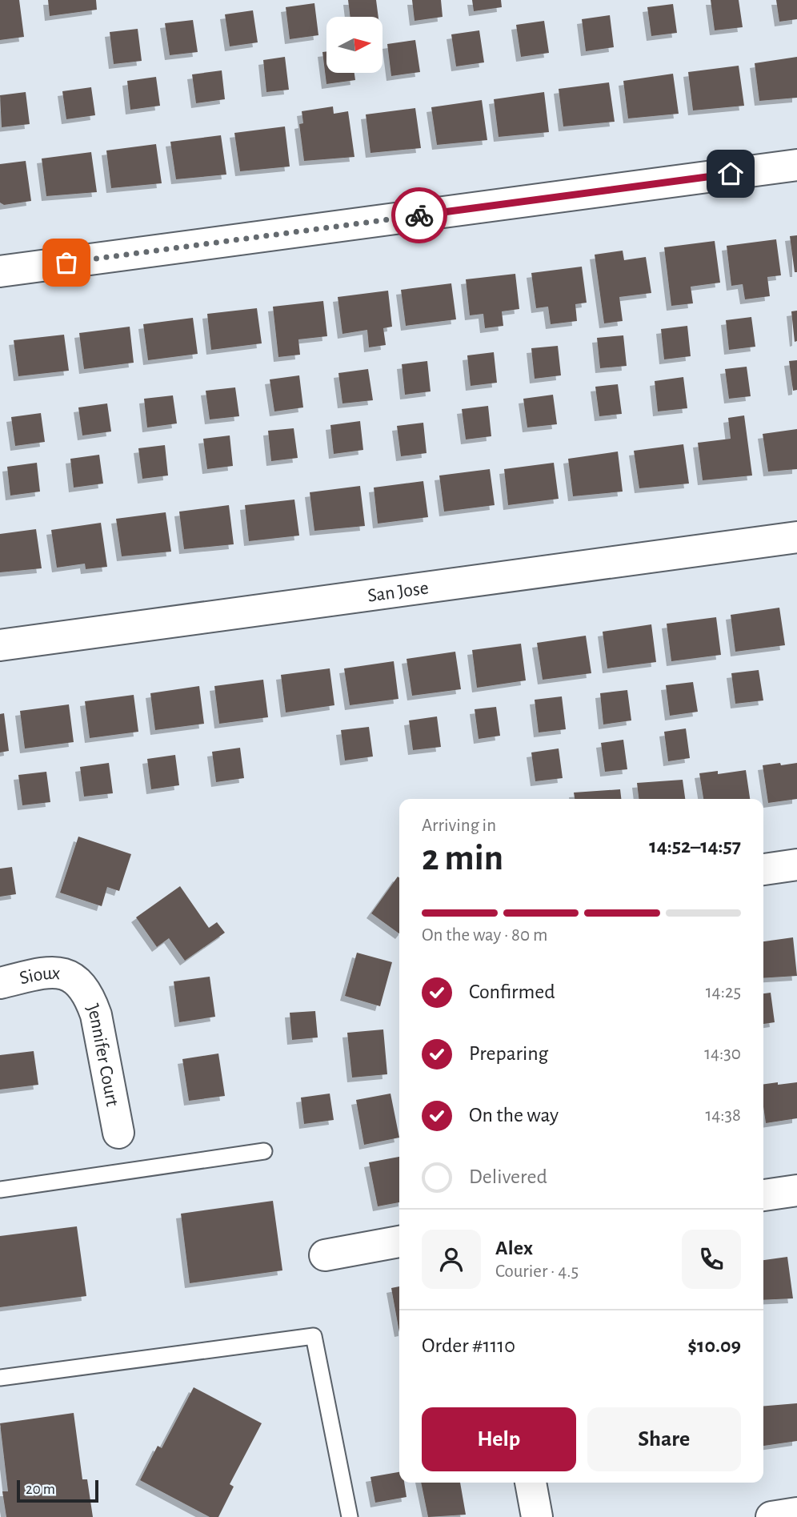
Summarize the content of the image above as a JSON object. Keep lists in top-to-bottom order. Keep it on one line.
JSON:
{"streets":{"street":["San Jose","Sioux","Jennifer Court"]},"crossings":[["Sioux","Jennifer Court"]],"scale_bar":"20 m","north":"right","page":{"heading":["2 min","Arriving in","14:52–14:57"],"panel":["Alex","Courier · 4.5","Order #1110","$10.09"],"bar":"On the way · 80 m","list":[["Confirmed","14:25"],["Preparing","14:30"],["On the way","14:38"],"Delivered"],"buttons":["Help","Share"],"scale":"20 m"}}
